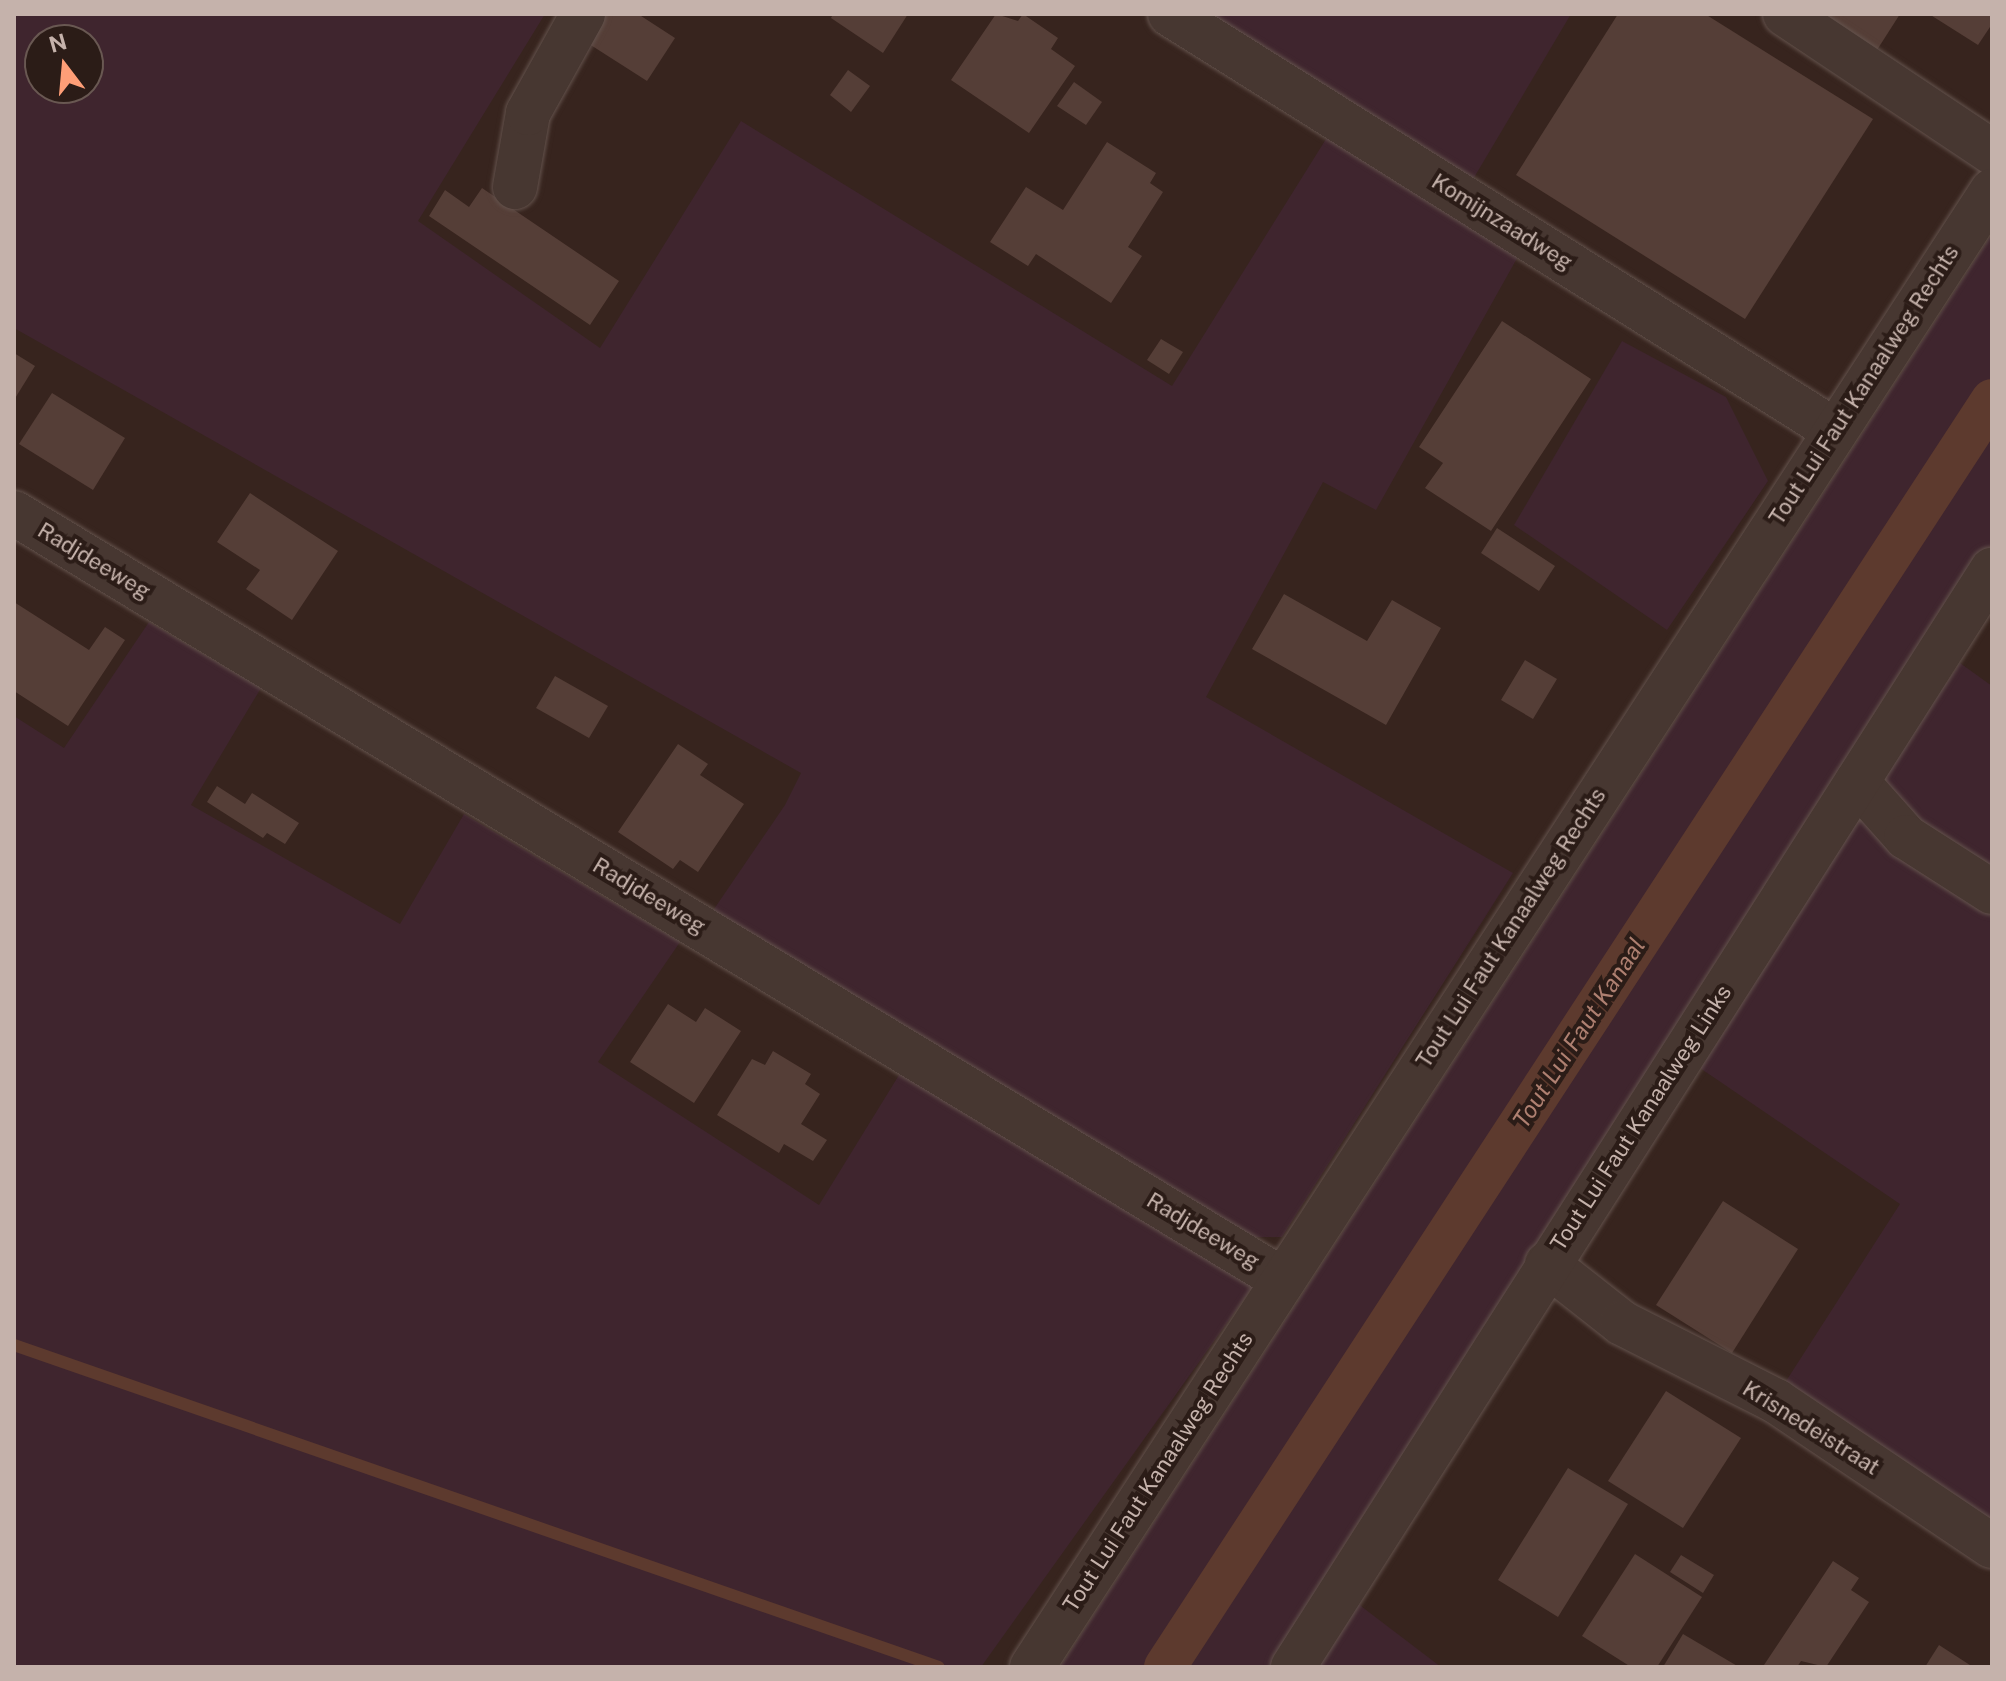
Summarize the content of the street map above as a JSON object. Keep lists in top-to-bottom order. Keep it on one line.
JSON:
{"streets":{"street":["Komijnzaadweg","Tout Lui Faut Kanaalweg Rechts","Radjdeeweg","Tout Lui Faut Kanaalweg Links","Krisnedeistraat"]},"crossings":[["Komijnzaadweg","Tout Lui Faut Kanaalweg Rechts"],["Tout Lui Faut Kanaalweg Rechts","Radjdeeweg"],["Tout Lui Faut Kanaalweg Links","Krisnedeistraat"]],"water":["Tout Lui Faut Kanaal"],"north":"top"}
